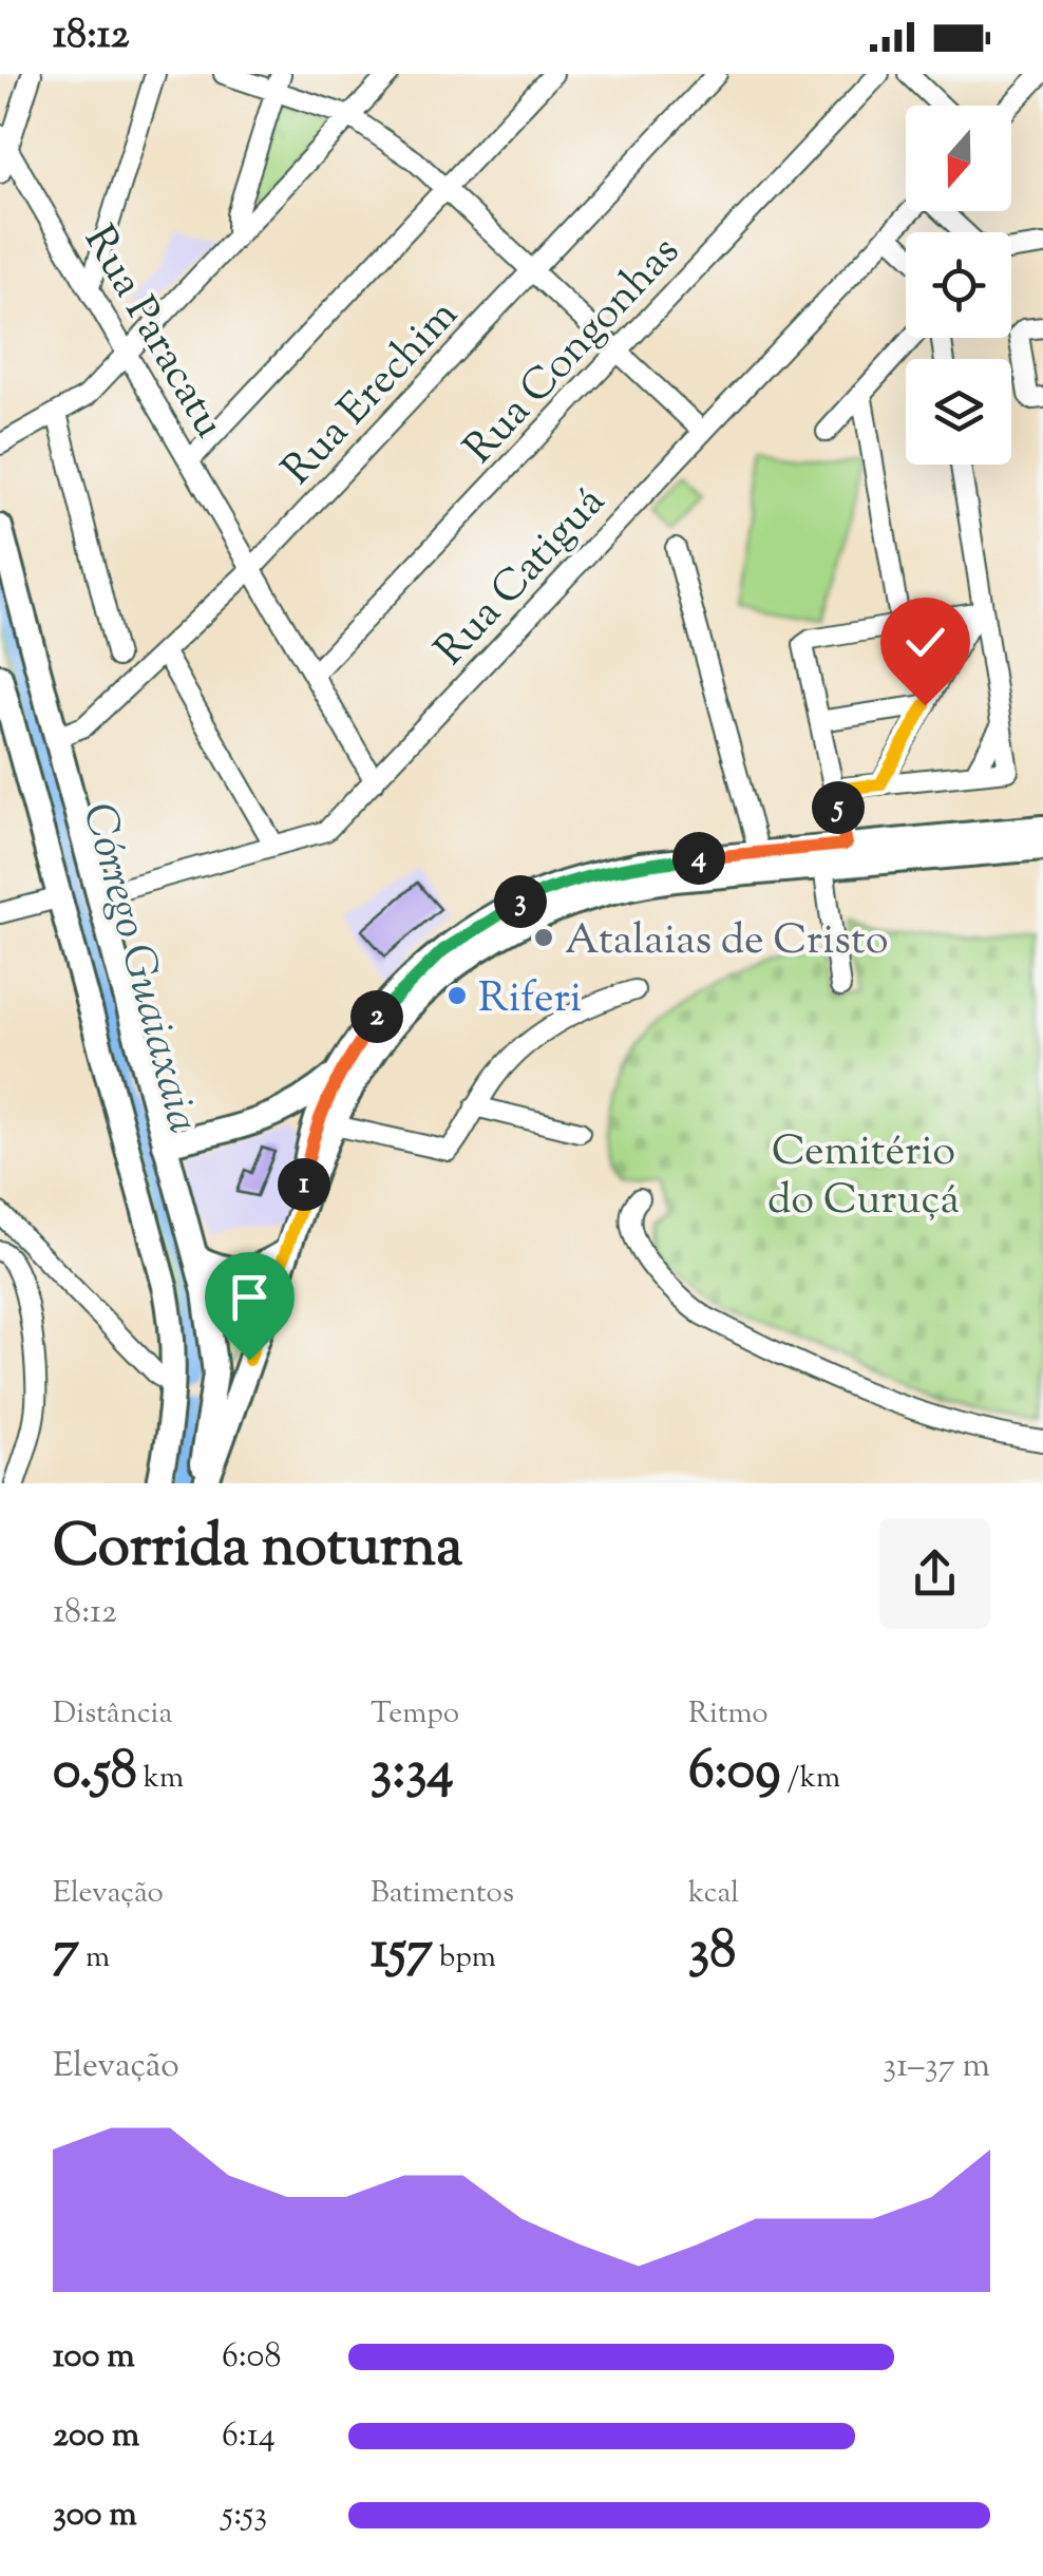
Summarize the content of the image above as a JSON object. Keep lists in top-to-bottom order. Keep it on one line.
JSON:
{"streets":{"street":["Rua Paracatu","Rua Congonhas","Rua Erechim","Rua Catiguá"]},"crossings":[["Rua Paracatu","Rua Congonhas"],["Rua Paracatu","Rua Erechim"],["Rua Paracatu","Rua Catiguá"]],"water":["Córrego Guaiaxaia"],"parks":["Cemitério do Curuçá"],"places":["Atalaias de Cristo","Riferi"],"north":"bottom","page":{"status":"18:12","pins":["5","4","3","2","1"],"heading":["Corrida noturna","18:12"],"stats":[["Distância","0.58 km"],["Tempo","3:34"],["Ritmo","6:09 /km"],["Elevação","7 m"],["Batimentos","157 bpm"],["kcal","38"]],"chart":["Elevação","31–37 m"],"list":[{"name":"100 m","note":"6:08"},{"name":"200 m","note":"6:14"},{"name":"300 m","note":"5:53"}]}}
